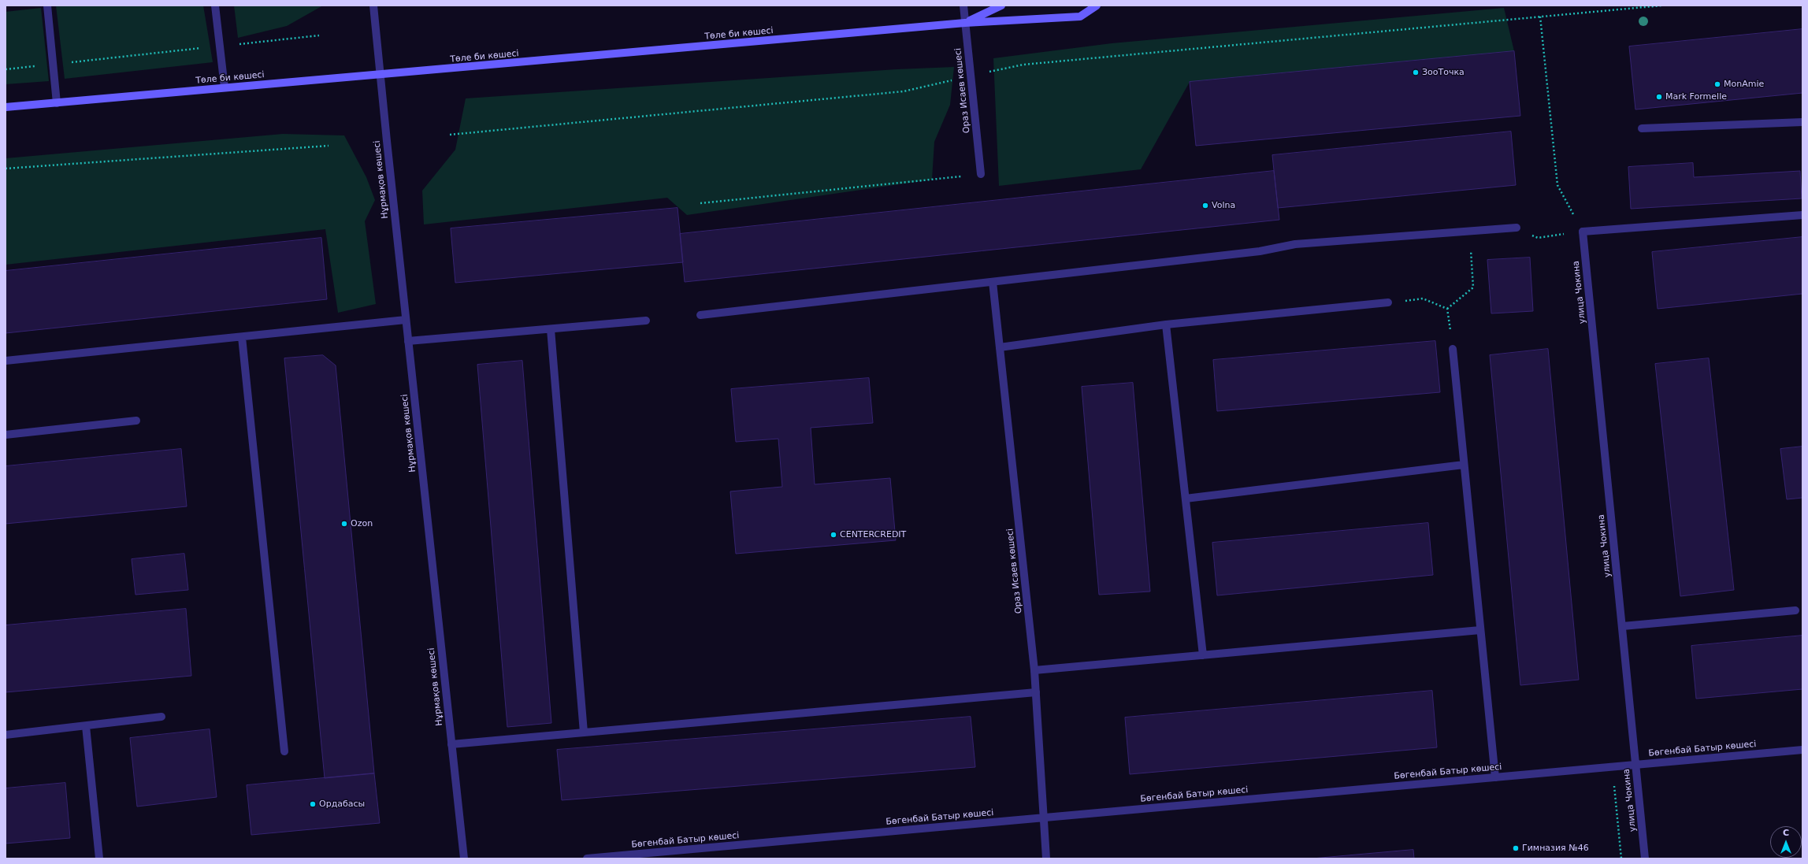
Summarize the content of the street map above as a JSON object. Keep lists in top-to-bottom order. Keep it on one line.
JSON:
{"streets":{"main road":["Төле би көшесі"],"street":["Ораз Исаев көшесі","Нұрмақов көшесі","улица Чокина","Бөгенбай Батыр көшесі"]},"crossings":[["Төле би көшесі","Ораз Исаев көшесі"],["Төле би көшесі","Нұрмақов көшесі"],["Ораз Исаев көшесі","Бөгенбай Батыр көшесі"],["улица Чокина","Бөгенбай Батыр көшесі"]],"places":["ЗооТочка","MonAmie","Mark Formelle","Volna","Ozon","CENTERCREDIT","Ордабасы","Гимназия №46"],"north":"top"}
